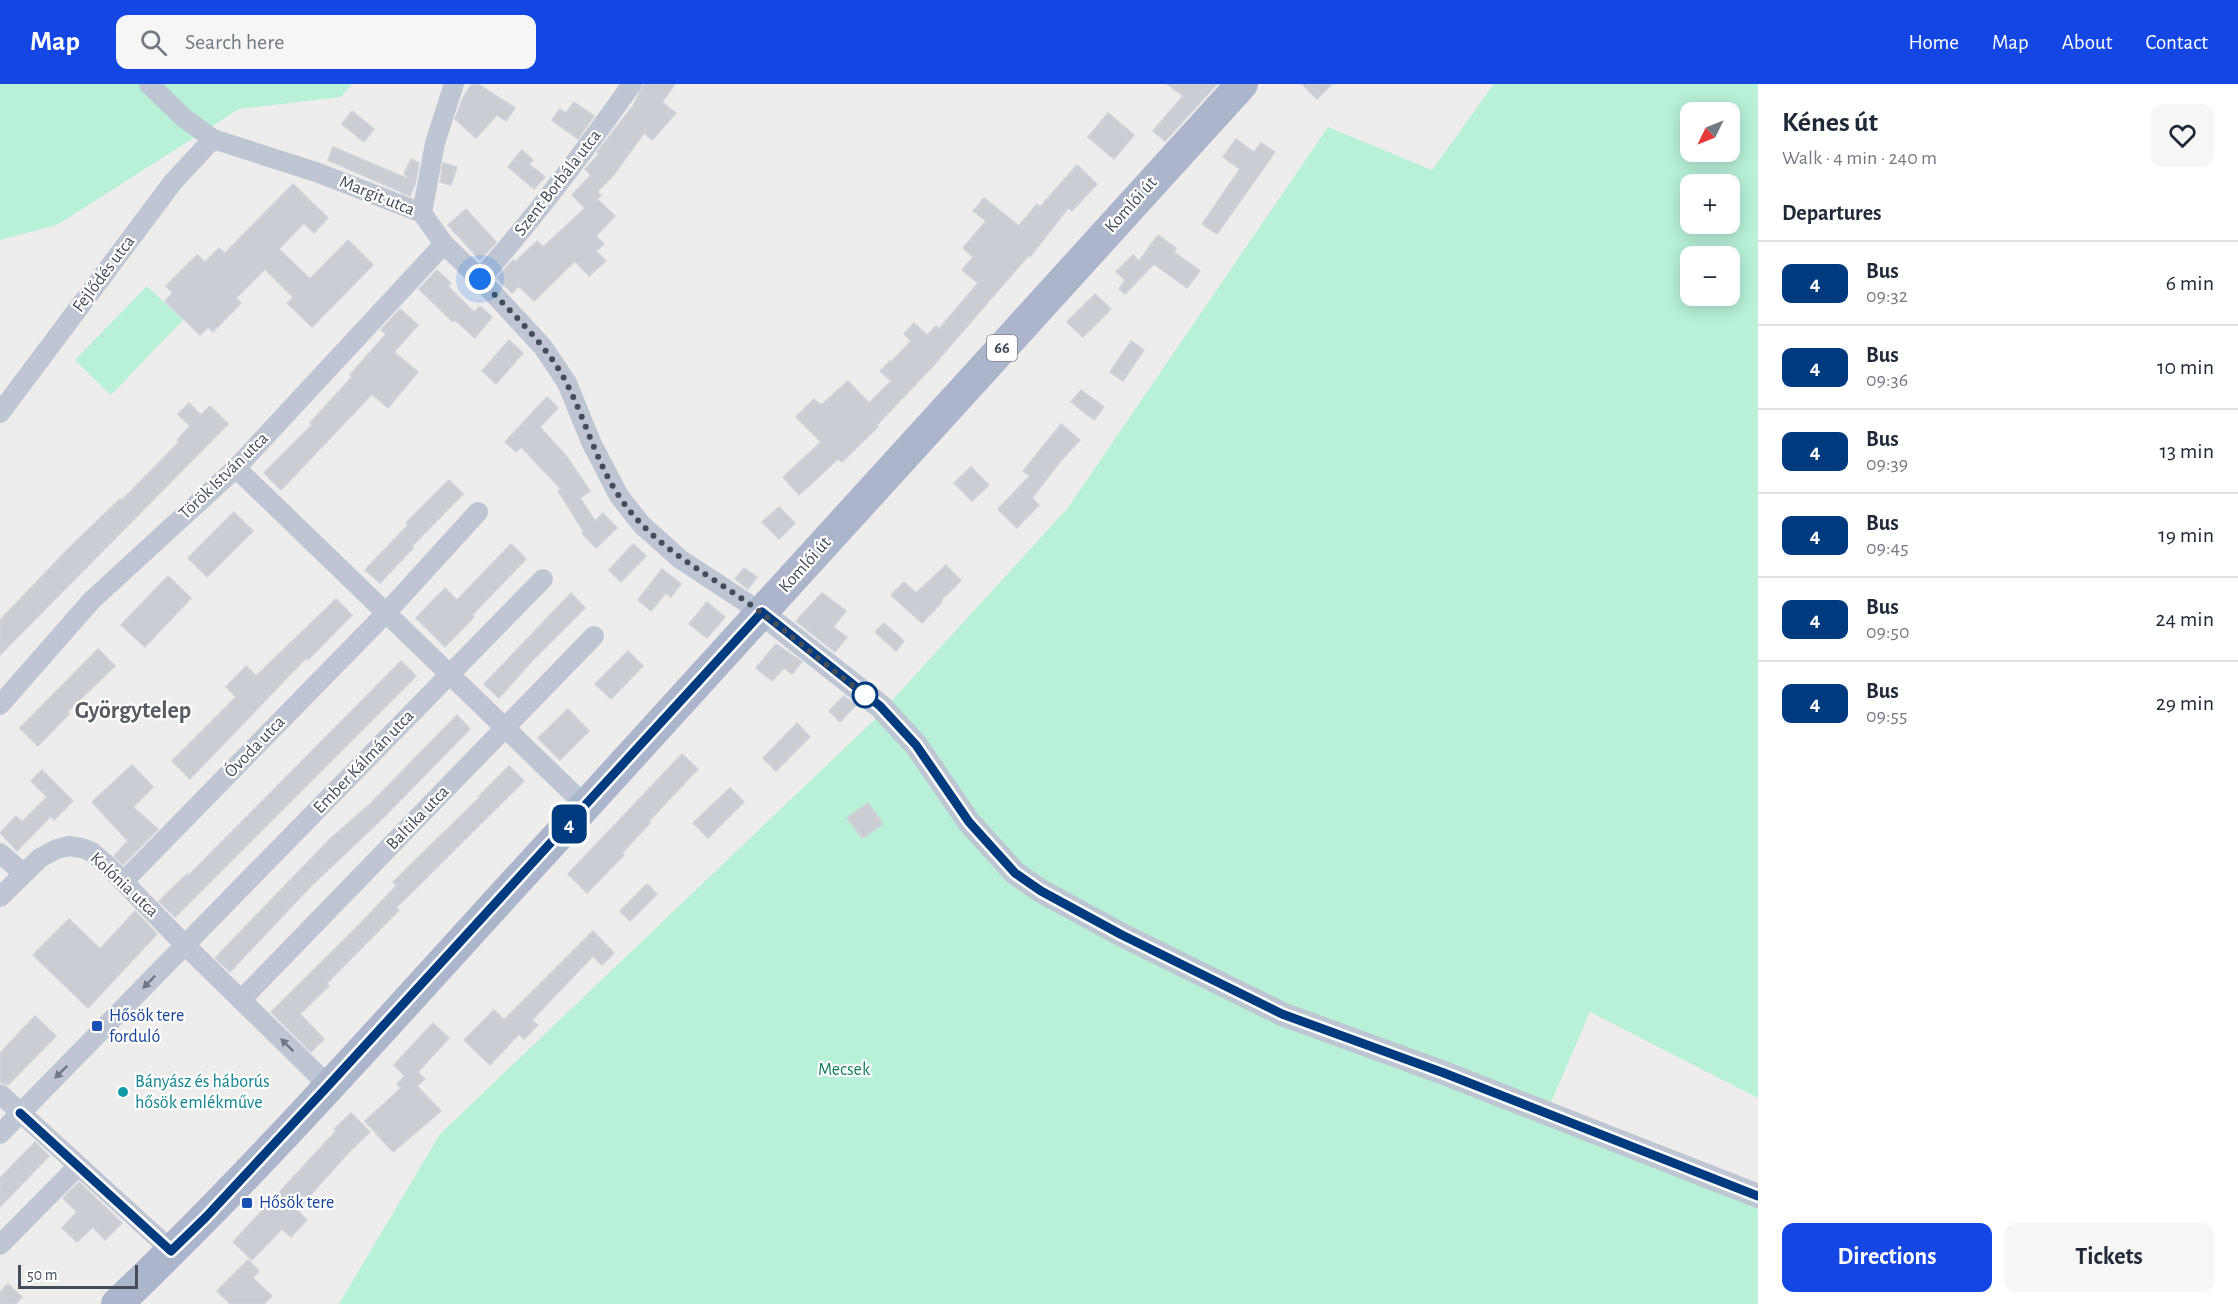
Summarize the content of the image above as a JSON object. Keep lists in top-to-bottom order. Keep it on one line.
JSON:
{"streets":{"main road":["Komlói út","66"],"street":["Szent Borbála utca","Margit utca","Fejlődés utca","Török István utca","Óvoda utca","Ember Kálmán utca","Baltika utca","Kolónia utca"]},"crossings":[["Szent Borbála utca","Margit utca"],["Margit utca","Komlói út"],["Margit utca","Fejlődés utca"],["Margit utca","Török István utca"],["Óvoda utca","Kolónia utca"],["Ember Kálmán utca","Kolónia utca"]],"districts":["Györgytelep"],"parks":["Mecsek"],"places":{"transit":["Hősök tere forduló","Hősök tere"],"other":["Bányász és háborús hősök emlékműve"]},"lines":["bus line 4"],"scale_bar":"50 m","north":"bottom left","page":{"header":"Map","search":"Search here","nav":["Home","Map","About","Contact"],"on_map":"4","heading":[["Kénes út","Walk · 4 min · 240 m"],"Departures"],"map_buttons":["+","−"],"list":[{"mark":"4","name":"Bus","note":"09:32","value":"6 min"},{"mark":"4","name":"Bus","note":"09:36","value":"10 min"},{"mark":"4","name":"Bus","note":"09:39","value":"13 min"},{"mark":"4","name":"Bus","note":"09:45","value":"19 min"},{"mark":"4","name":"Bus","note":"09:50","value":"24 min"},{"mark":"4","name":"Bus","note":"09:55","value":"29 min"}],"buttons":["Directions","Tickets"],"scale":"50 m"}}
